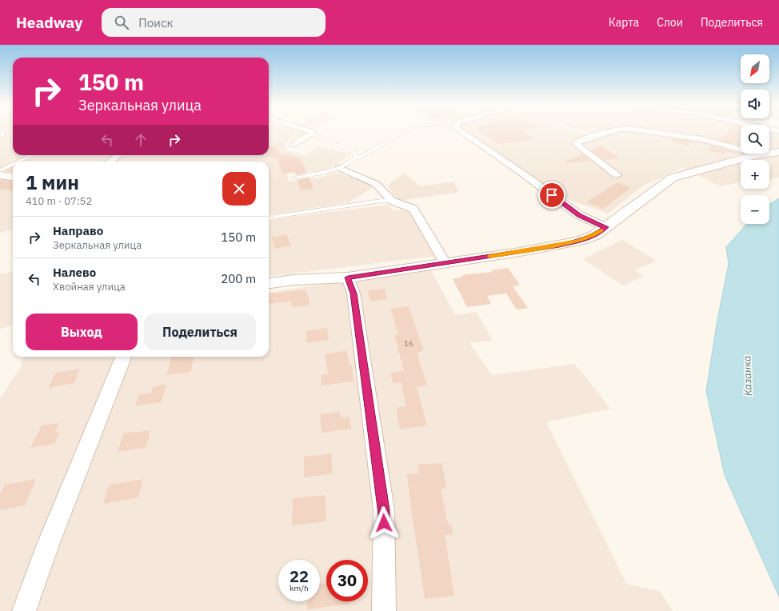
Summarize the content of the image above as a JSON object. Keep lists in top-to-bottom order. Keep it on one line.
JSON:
{"water":["Казанка"],"house_numbers":["16"],"north":"bottom left","page":{"header":"Headway","search":"Поиск","nav":["Карта","Слои","Поделиться"],"map_buttons":["+","−"],"turn":["150 m","Зеркальная улица"],"heading":["1 мин","410 m · 07:52"],"list":[{"name":"Направо","note":"Зеркальная улица","value":"150 m"},{"name":"Налево","note":"Хвойная улица","value":"200 m"}],"buttons":["Выход","Поделиться"],"speed":"22 km/h","limit":"30"}}
